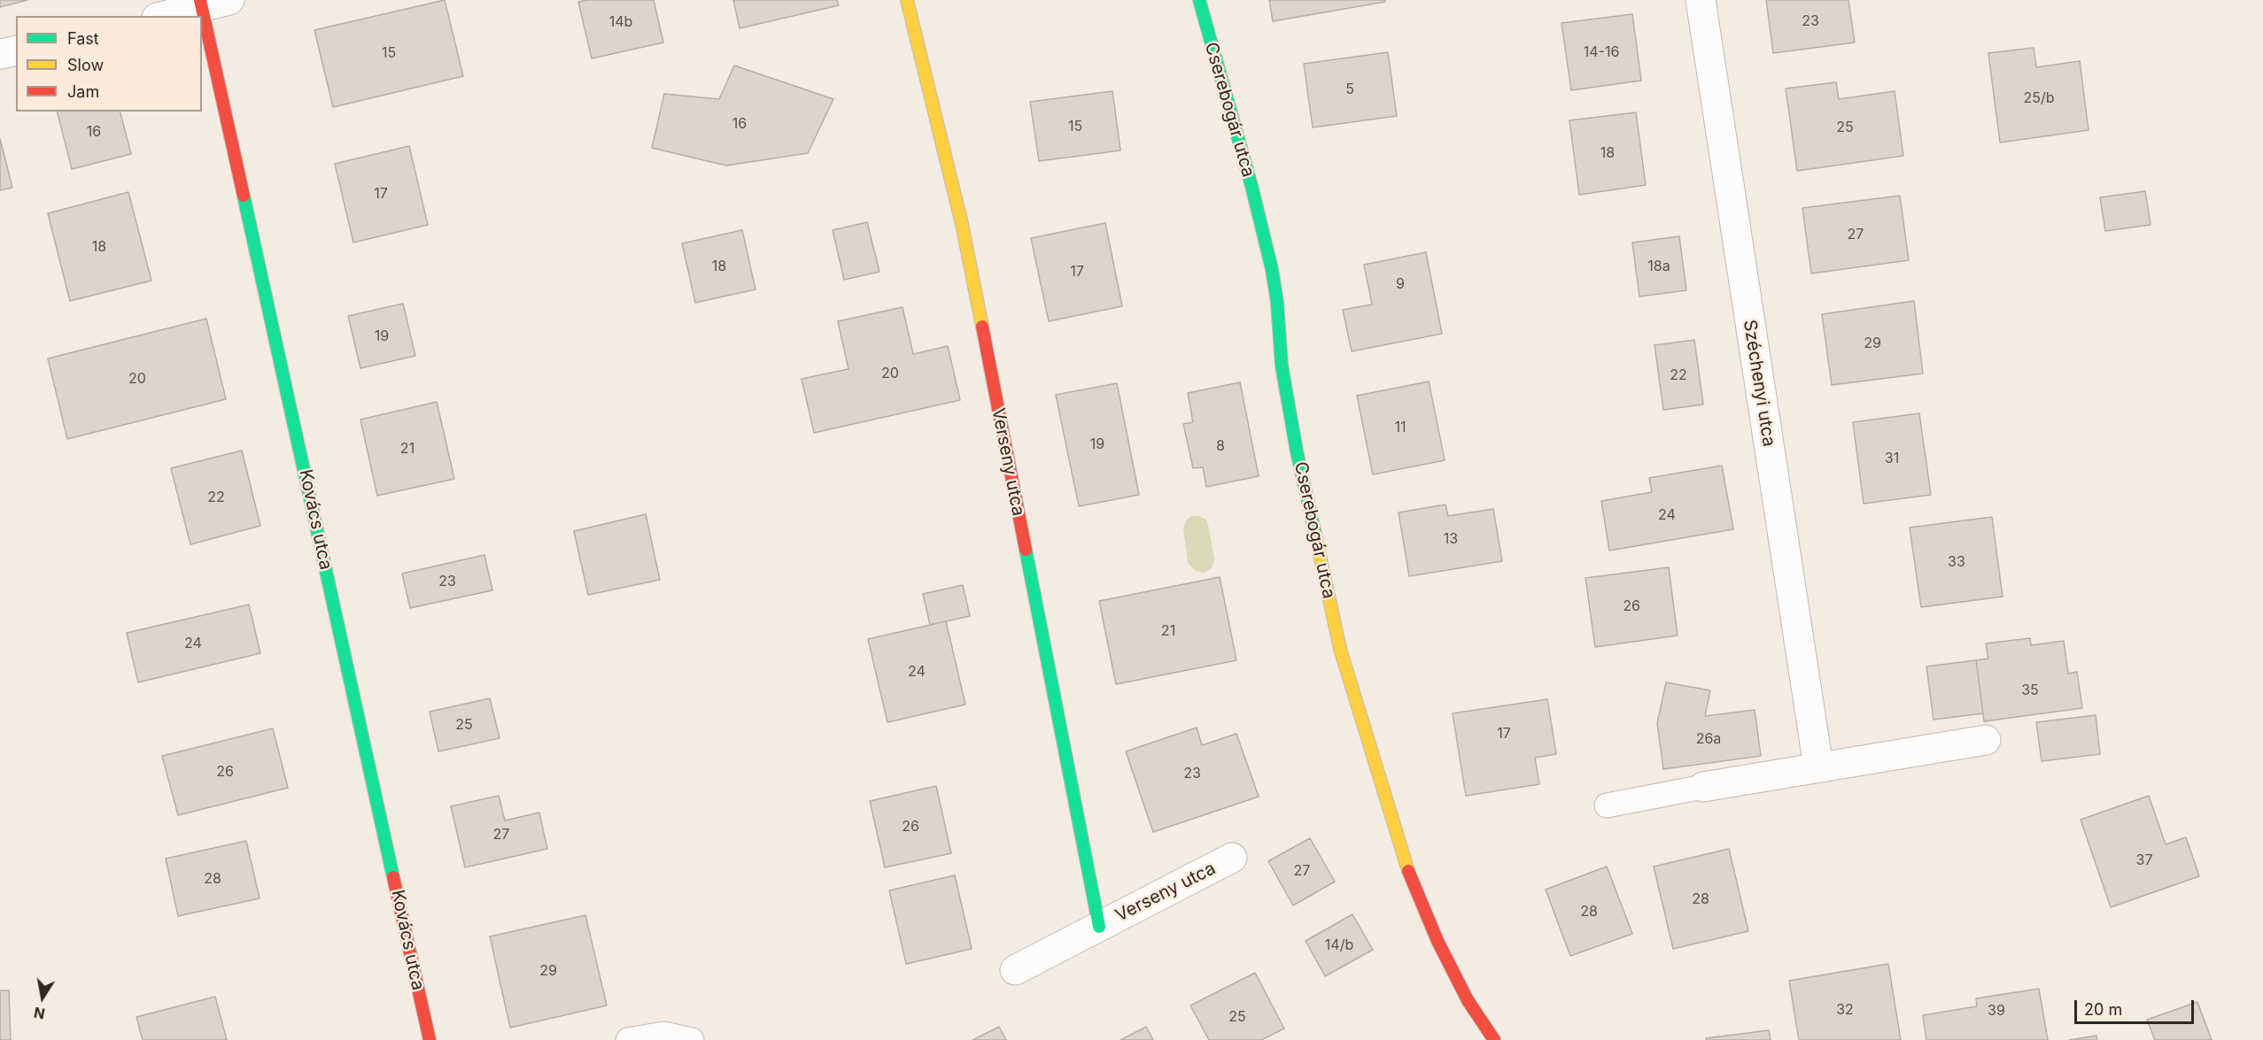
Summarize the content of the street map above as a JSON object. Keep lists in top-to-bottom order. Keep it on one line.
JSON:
{"streets":{"street":["Cserebogár utca","Széchenyi utca","Verseny utca","Kovács utca"]},"house_numbers":["23","14b","14-16","15","5","25/b","16","15","25","16","18","17","27","18","18","18a","17","9","19","29","20","22","20","11","19","8","21","31","22","24","13","33","23","26","21","24","24","35","25","17","26a","26","23","26","27","37","27","28","28","28","14/b","29","32","39","25"],"legend":["Fast","Slow","Jam"],"scale_bar":"20 m","north":"bottom"}
